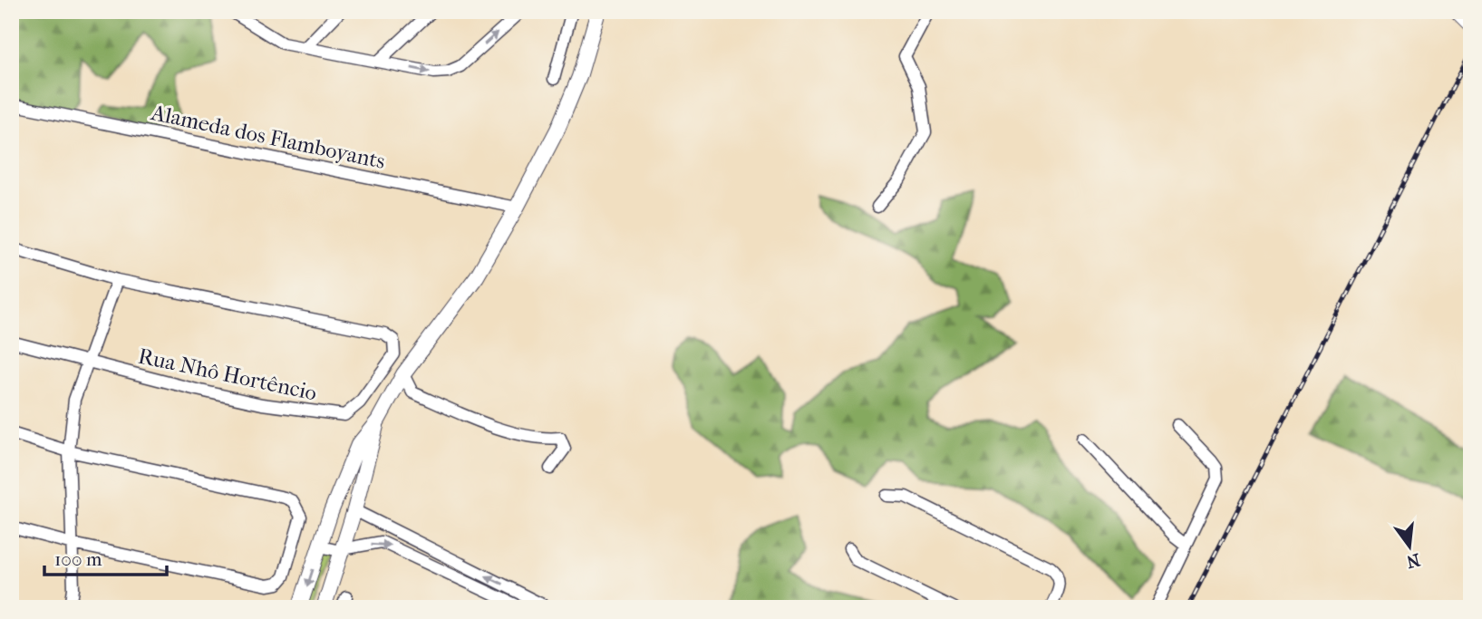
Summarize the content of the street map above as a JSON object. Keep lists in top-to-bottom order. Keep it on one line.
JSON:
{"streets":{"street":["Alameda dos Flamboyants","Rua Nhô Hortêncio"]},"scale_bar":"100 m","north":"bottom"}
